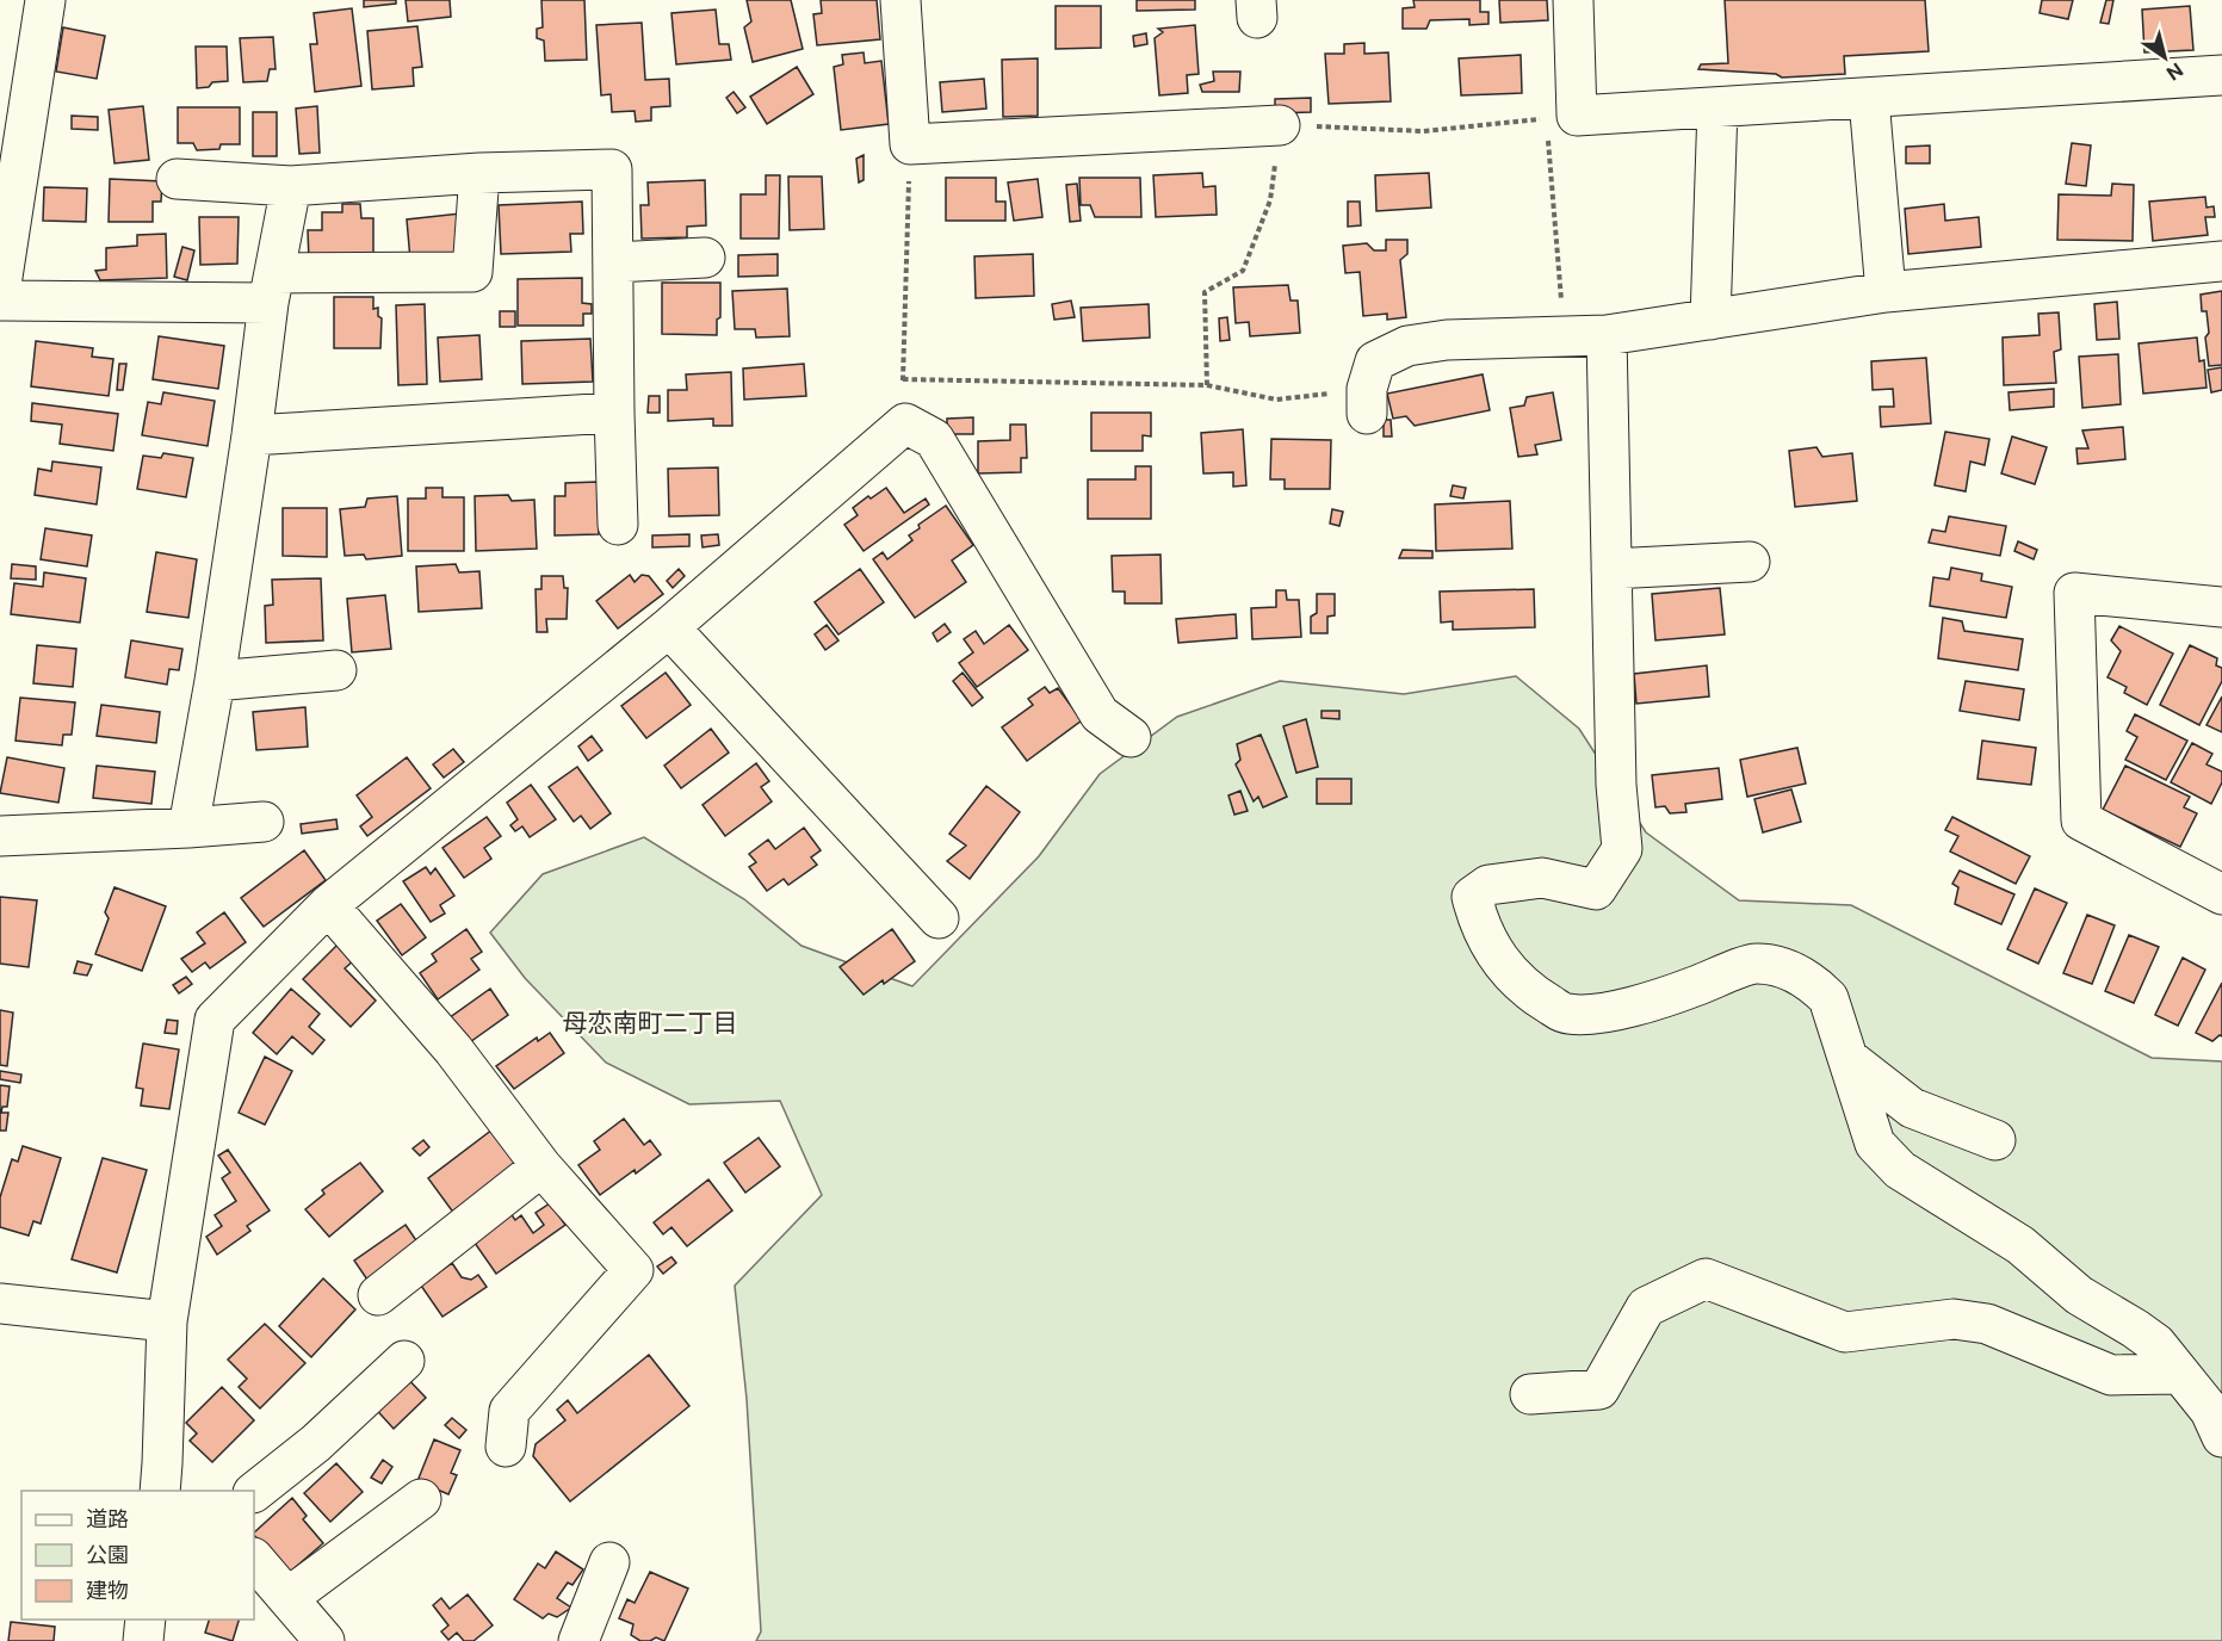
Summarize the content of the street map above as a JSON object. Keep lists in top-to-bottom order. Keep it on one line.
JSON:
{"districts":["母恋南町二丁目"],"legend":["道路","公園","建物"],"north":"bottom right"}
